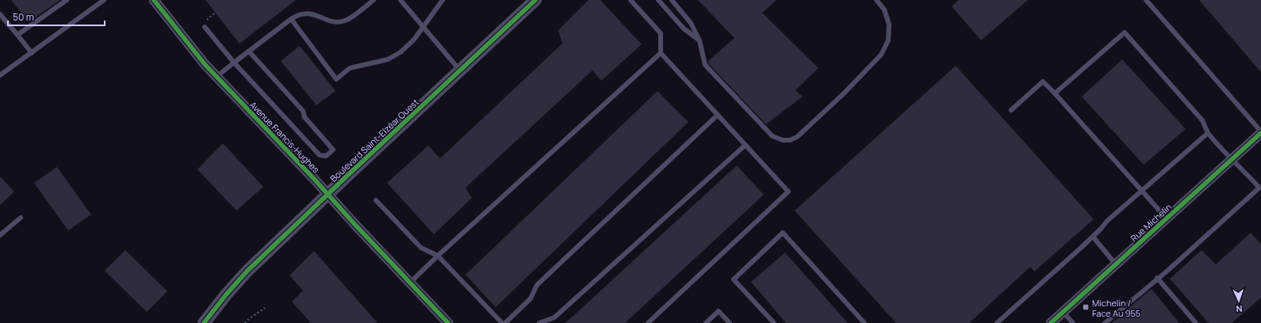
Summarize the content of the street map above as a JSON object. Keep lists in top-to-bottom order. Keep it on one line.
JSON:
{"streets":{"street":["Avenue Francis-Hughes","Boulevard Saint-Elzéar Ouest","Rue Michelin"]},"crossings":[["Avenue Francis-Hughes","Boulevard Saint-Elzéar Ouest"]],"places":{"transit":["Michelin / Face Au 955"]},"scale_bar":"50 m","north":"bottom"}
